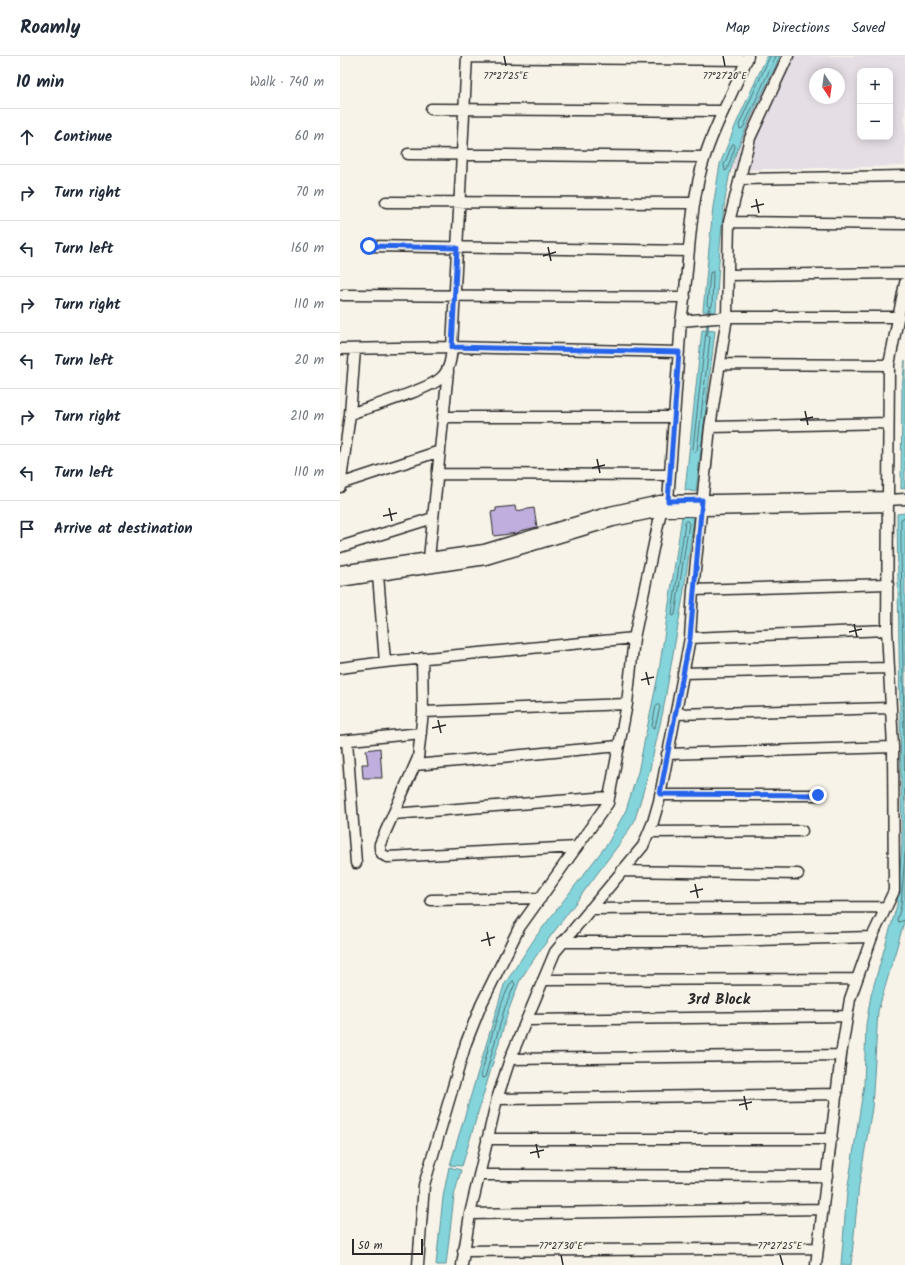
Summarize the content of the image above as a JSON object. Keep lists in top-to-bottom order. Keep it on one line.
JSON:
{"districts":["3rd Block"],"scale_bar":"50 m","north":"bottom","page":{"header":"Roamly","nav":["Map","Directions","Saved"],"heading":["10 min","Walk · 740 m"],"map_buttons":["+","−"],"list":[["Continue","60 m"],["Turn right","70 m"],["Turn left","160 m"],["Turn right","110 m"],["Turn left","20 m"],["Turn right","210 m"],["Turn left","110 m"],"Arrive at destination"],"scale":"50 m"},"coordinates":["77°27'25\"E","77°27'20\"E","77°27'30\"E"]}
